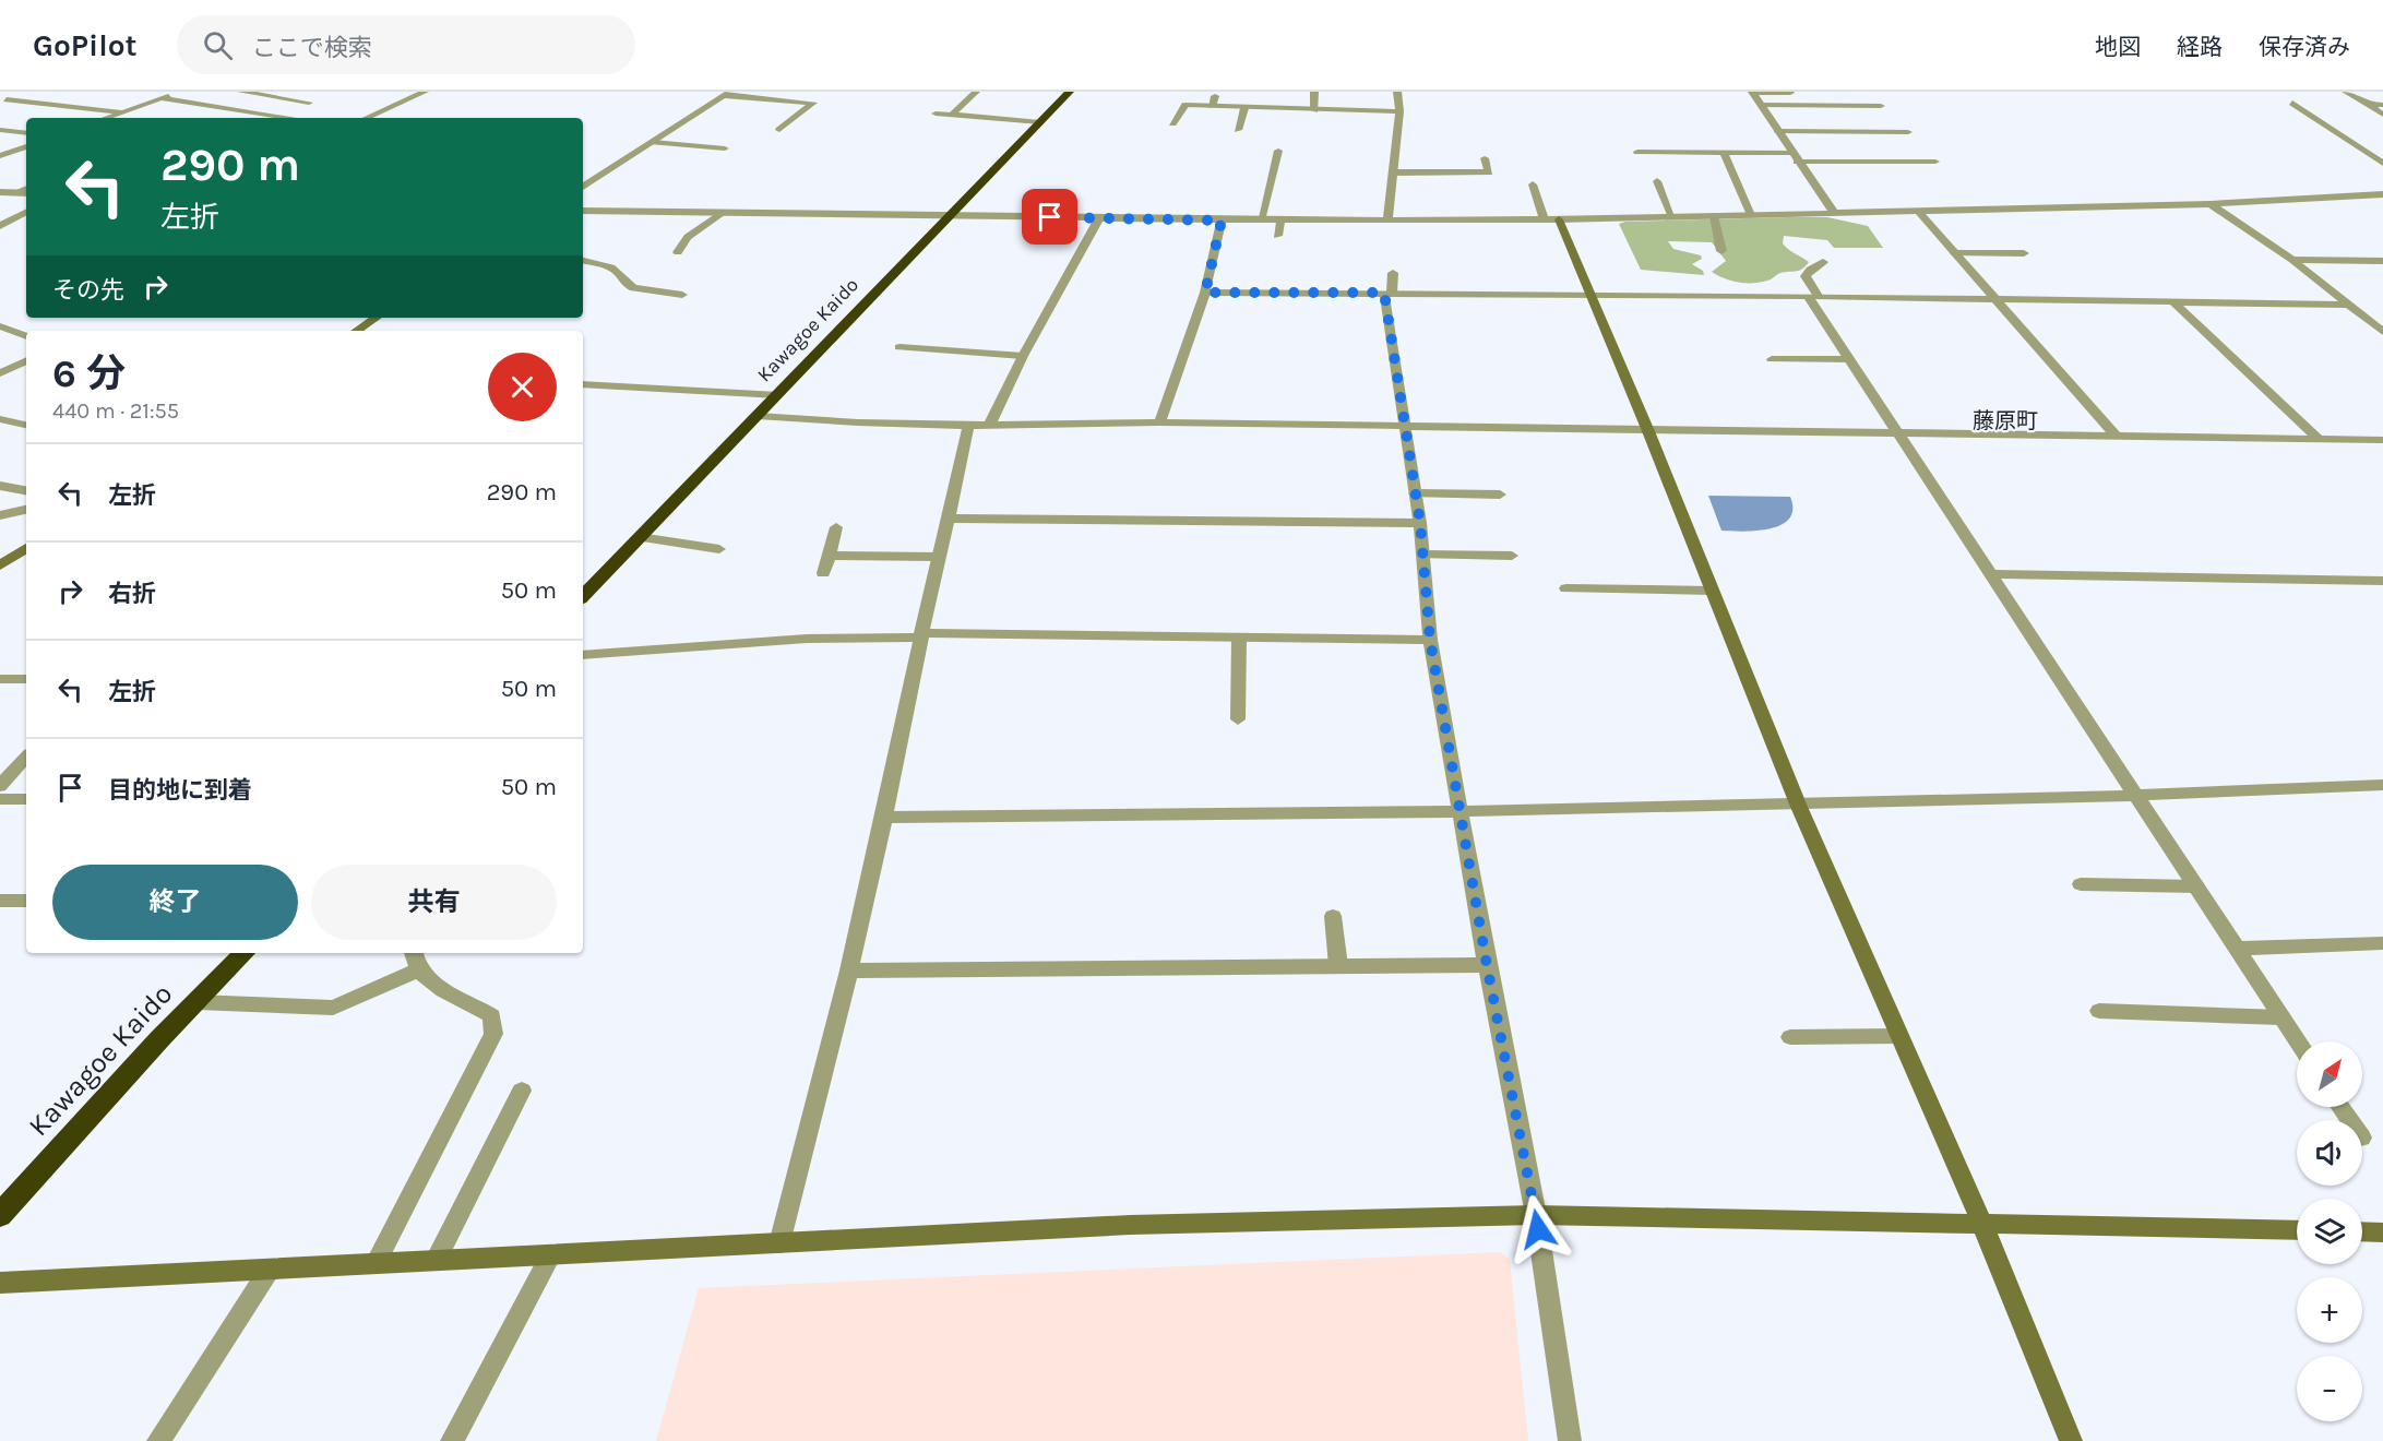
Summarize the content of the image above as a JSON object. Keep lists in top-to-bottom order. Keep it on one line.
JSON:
{"streets":{"highway":["Kawagoe Kaido"]},"districts":["藤原町"],"north":"top right","page":{"header":"GoPilot","search":"ここで検索","nav":["地図","経路","保存済み"],"turn":["290 m","左折"],"then":"その先","heading":["6 分","440 m · 21:55"],"list":[{"name":"左折","value":"290 m"},{"name":"右折","value":"50 m"},{"name":"左折","value":"50 m"},{"name":"目的地に到着","value":"50 m"}],"buttons":["終了","共有"],"map_buttons":["+","−"]}}
